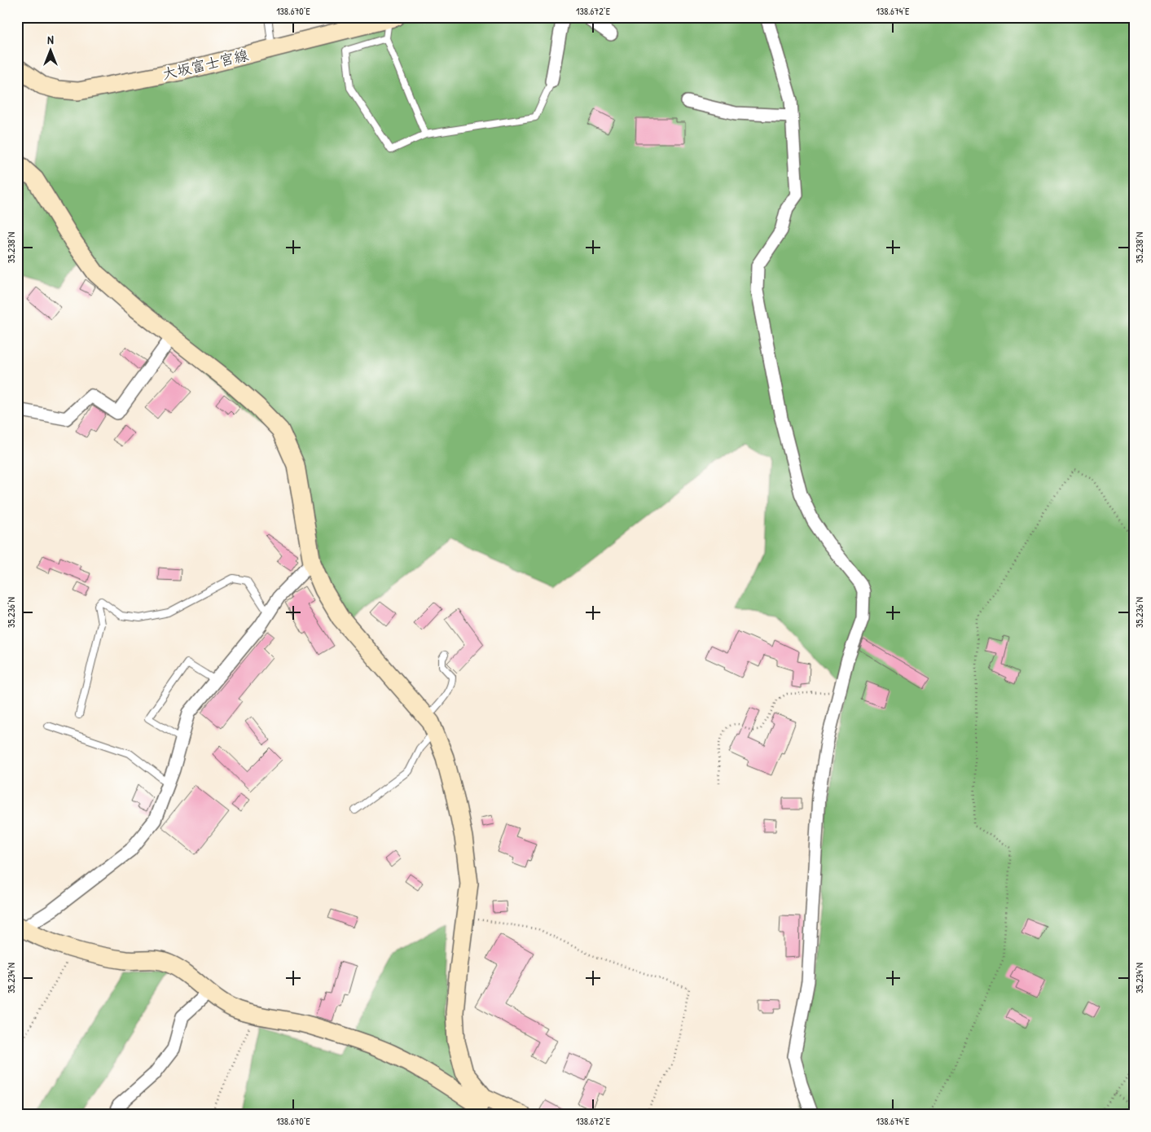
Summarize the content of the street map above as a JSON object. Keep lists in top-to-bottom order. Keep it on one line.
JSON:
{"streets":{"street":["大坂富士宮線"]},"north":"top","coordinates":["138.670°E","138.672°E","138.674°E","35.238°N","35.236°N","35.234°N"]}
